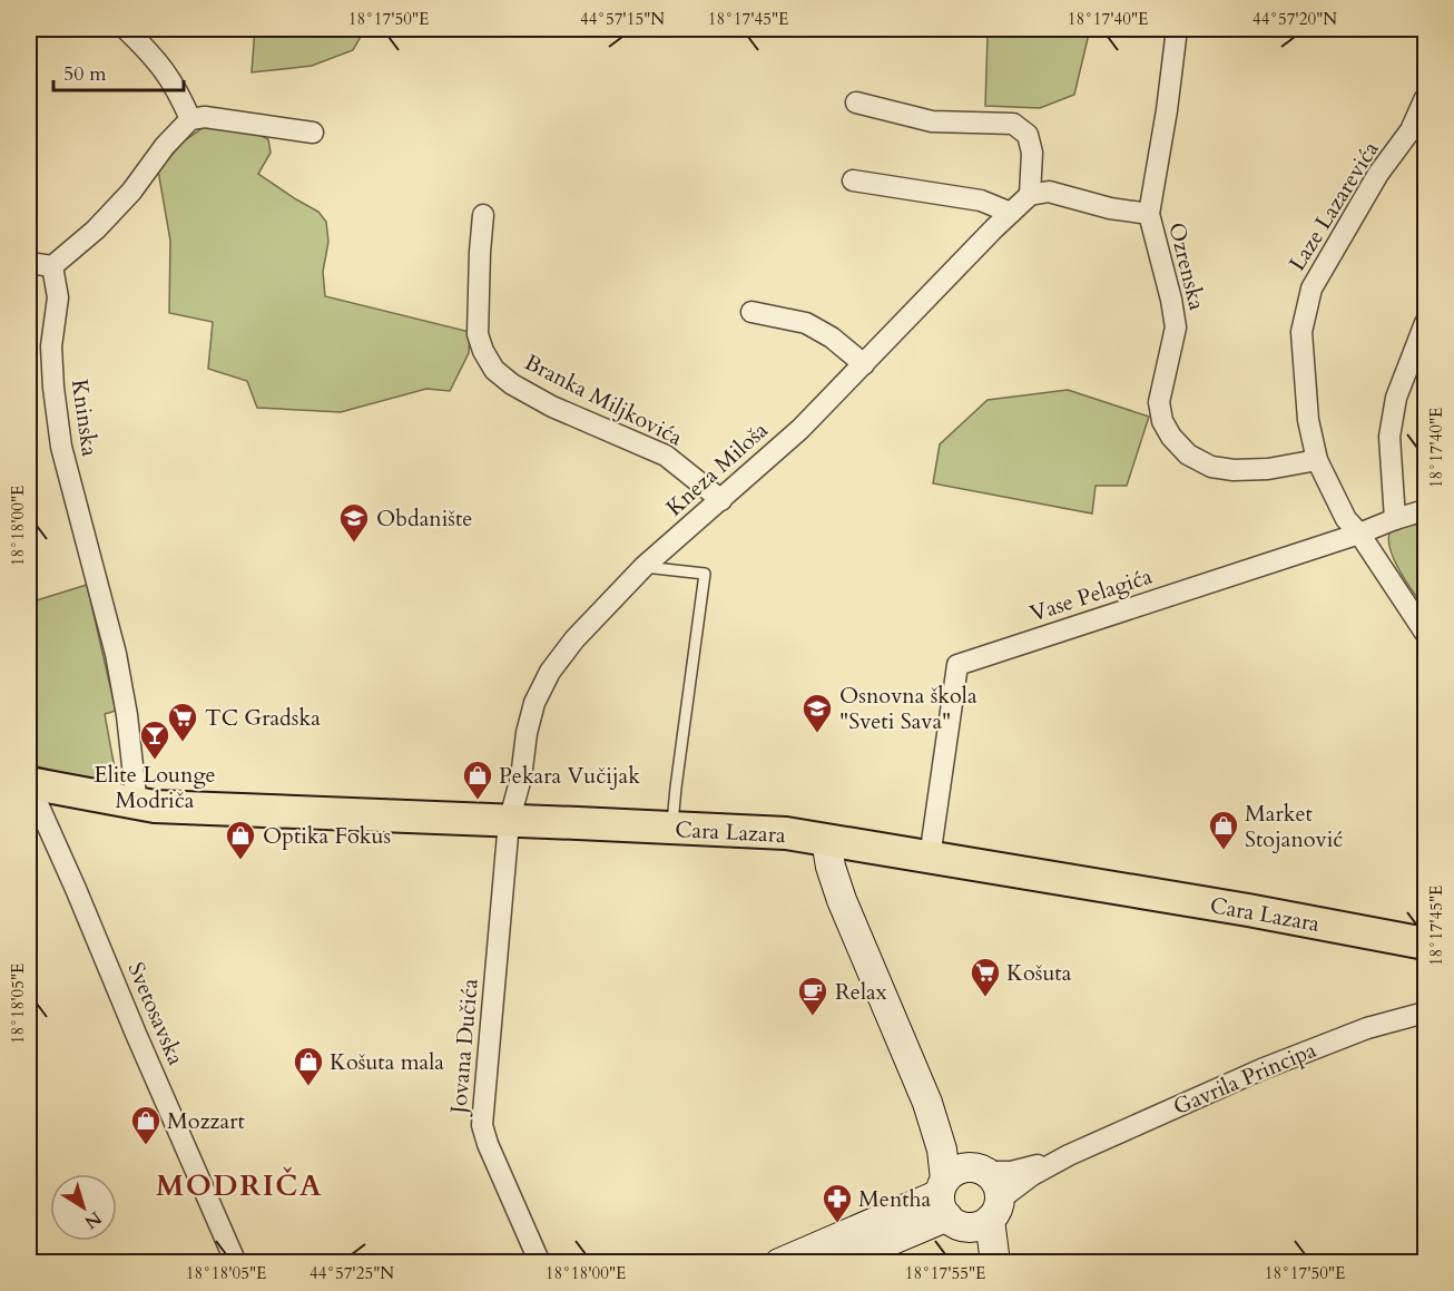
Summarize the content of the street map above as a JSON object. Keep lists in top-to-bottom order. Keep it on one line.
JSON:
{"streets":{"main road":["Cara Lazara"],"street":["Laze Lazarevića","Ozrenska","Branka Miljkovića","Kninska","Kneza Miloša","Vase Pelagića","Svetosavska","Jovana Dučića","Gavrila Principa"]},"crossings":[["Laze Lazarevića","Ozrenska"],["Laze Lazarevića","Vase Pelagića"],["Branka Miljkovića","Kneza Miloša"],["Kninska","Cara Lazara"],["Kneza Miloša","Cara Lazara"],["Kneza Miloša","Jovana Dučića"],["Vase Pelagića","Cara Lazara"],["Cara Lazara","Svetosavska"],["Cara Lazara","Jovana Dučića"]],"districts":["MODRIČA"],"places":{"school or university":["Obdanište","Osnovna škola \"Sveti Sava\""],"supermarket":["TC Gradska","Košuta"],"bar":["Elite Lounge Modriča"],"shop":["Pekara Vučijak","Market Stojanović","Optika Fokus","Košuta mala","Mozzart"],"cafe":["Relax"],"pharmacy":["Mentha"]},"scale_bar":"50 m","north":"bottom right","coordinates":["18°17'50\"E","44°57'15\"N","18°17'45\"E","18°17'40\"E","44°57'20\"N","18°18'00\"E","18°18'05\"E","44°57'25\"N","18°17'55\"E"]}
